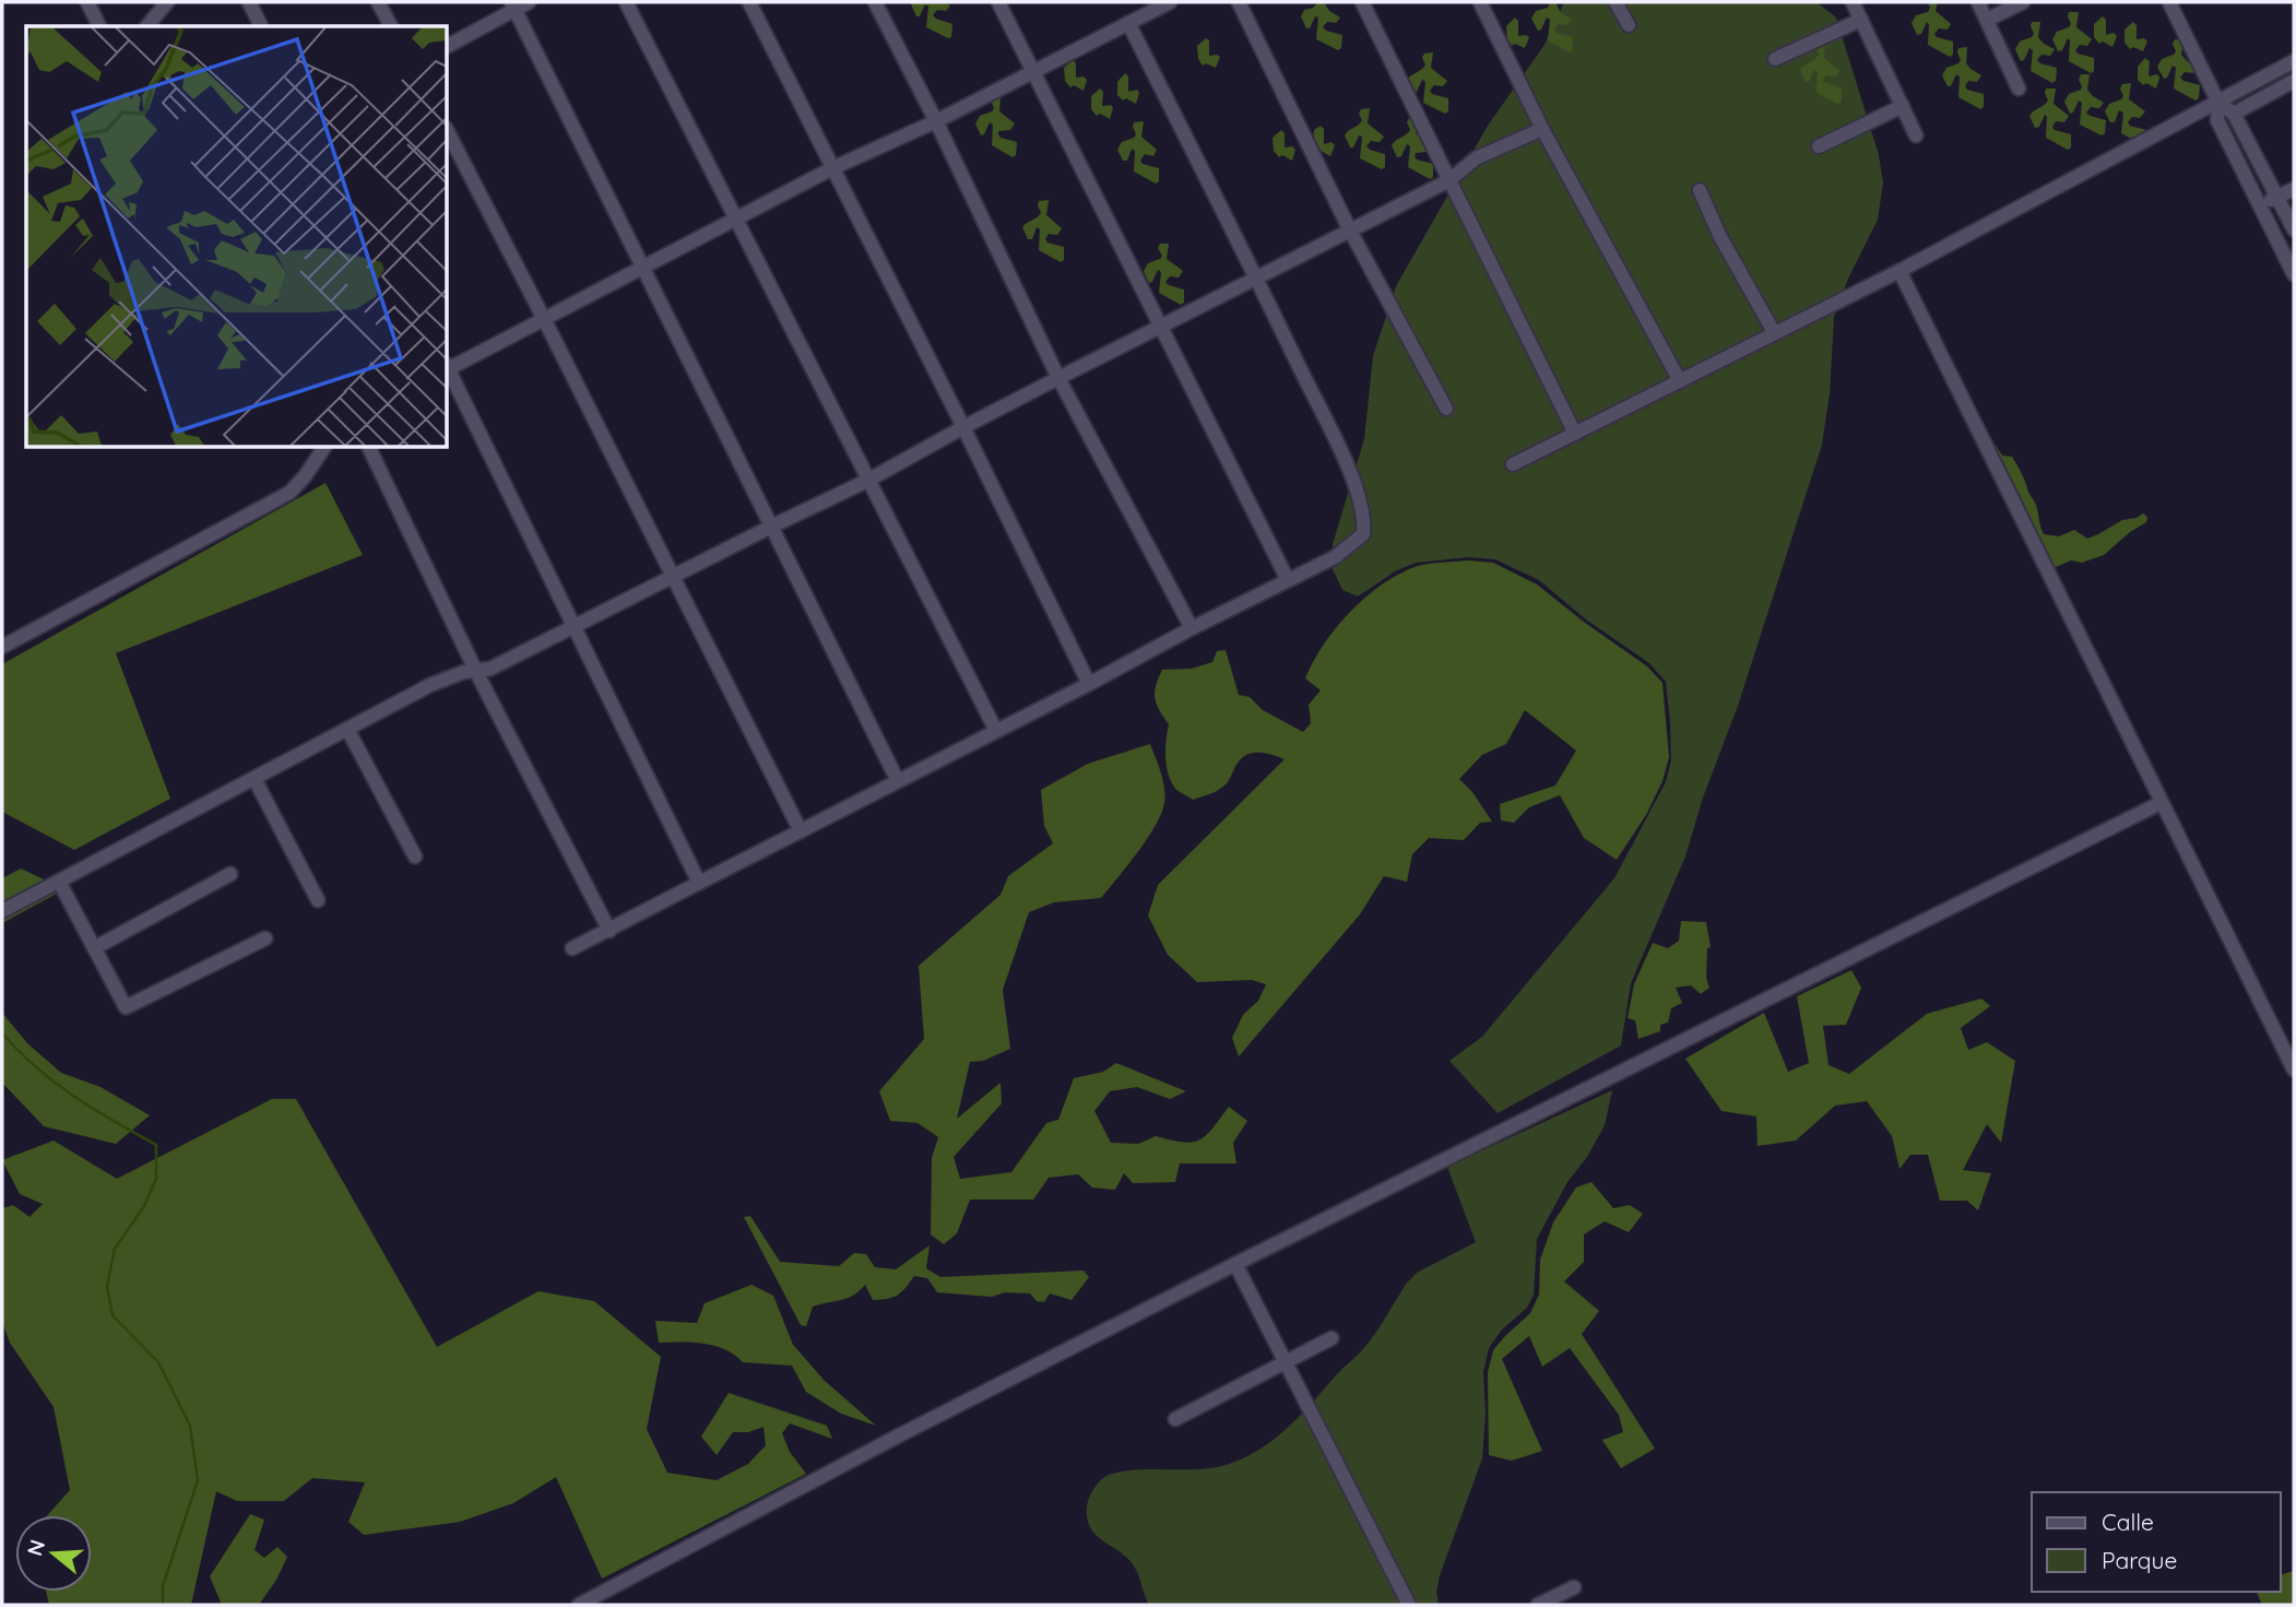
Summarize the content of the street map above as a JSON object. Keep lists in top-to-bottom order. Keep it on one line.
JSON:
{"legend":["Calle","Parque"],"north":"left"}
